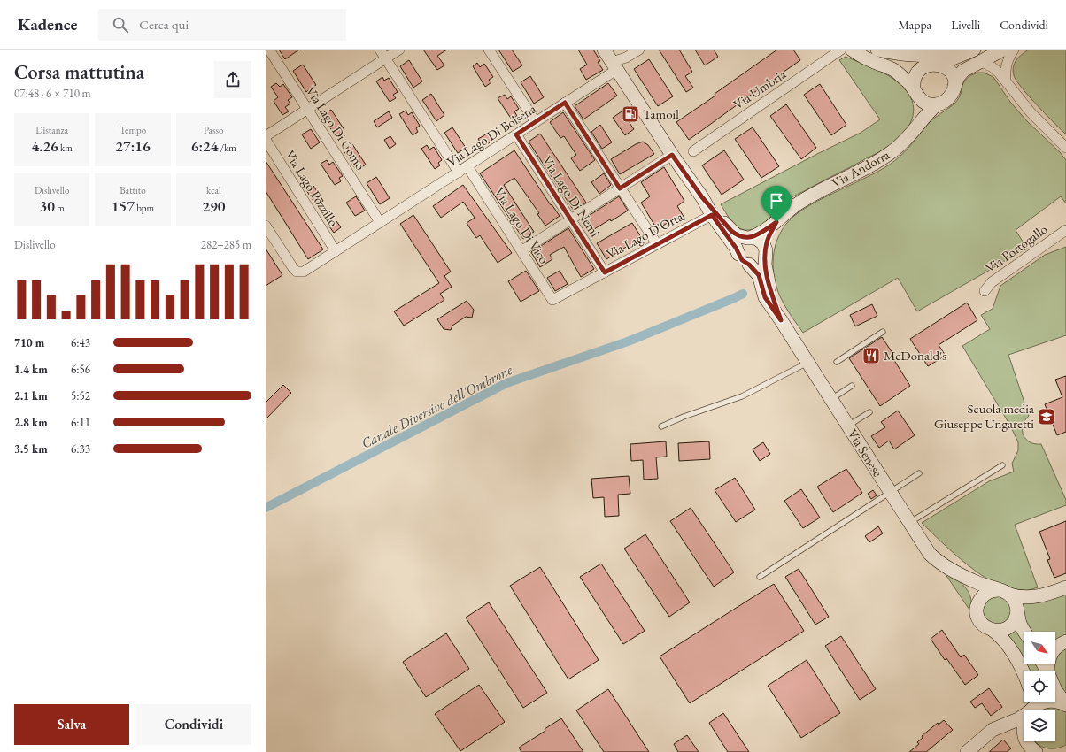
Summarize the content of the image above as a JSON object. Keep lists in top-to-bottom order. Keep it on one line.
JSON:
{"streets":{"main road":["Via Andorra","Via Senese"],"street":["Via Umbria","Via Lago Di Como","Via Lago Di Bolsena","Via Lago Pozzillo","Via Lago Di Nemi","Via Lago Di Vico","Via Lago D'Orta","Via Portogallo"]},"crossings":[["Via Lago Di Como","Via Lago Di Bolsena"],["Via Lago Di Bolsena","Via Lago Pozzillo"],["Via Lago Di Bolsena","Via Lago Di Nemi"],["Via Lago Di Bolsena","Via Lago Di Vico"],["Via Lago Di Bolsena","Via Senese"],["Via Andorra","Via Senese"],["Via Lago Di Nemi","Via Lago D'Orta"],["Via Lago Di Vico","Via Lago D'Orta"],["Via Lago D'Orta","Via Senese"]],"water":["Canale Diversivo dell'Ombrone"],"places":{"fuel station":["Tamoil"],"restaurant":["McDonald's"],"school or university":["Scuola media Giuseppe Ungaretti"]},"north":"bottom right","page":{"header":"Kadence","search":"Cerca qui","nav":["Mappa","Livelli","Condividi"],"heading":["Corsa mattutina","07:48 · 6 × 710 m"],"stats":[["Distanza","4.26 km"],["Tempo","27:16"],["Passo","6:24 /km"],["Dislivello","30 m"],["Battito","157 bpm"],["kcal","290"]],"chart":["Dislivello","282–285 m"],"list":[{"name":"710 m","note":"6:43"},{"name":"1.4 km","note":"6:56"},{"name":"2.1 km","note":"5:52"},{"name":"2.8 km","note":"6:11"},{"name":"3.5 km","note":"6:33"}],"buttons":["Salva","Condividi"]}}
